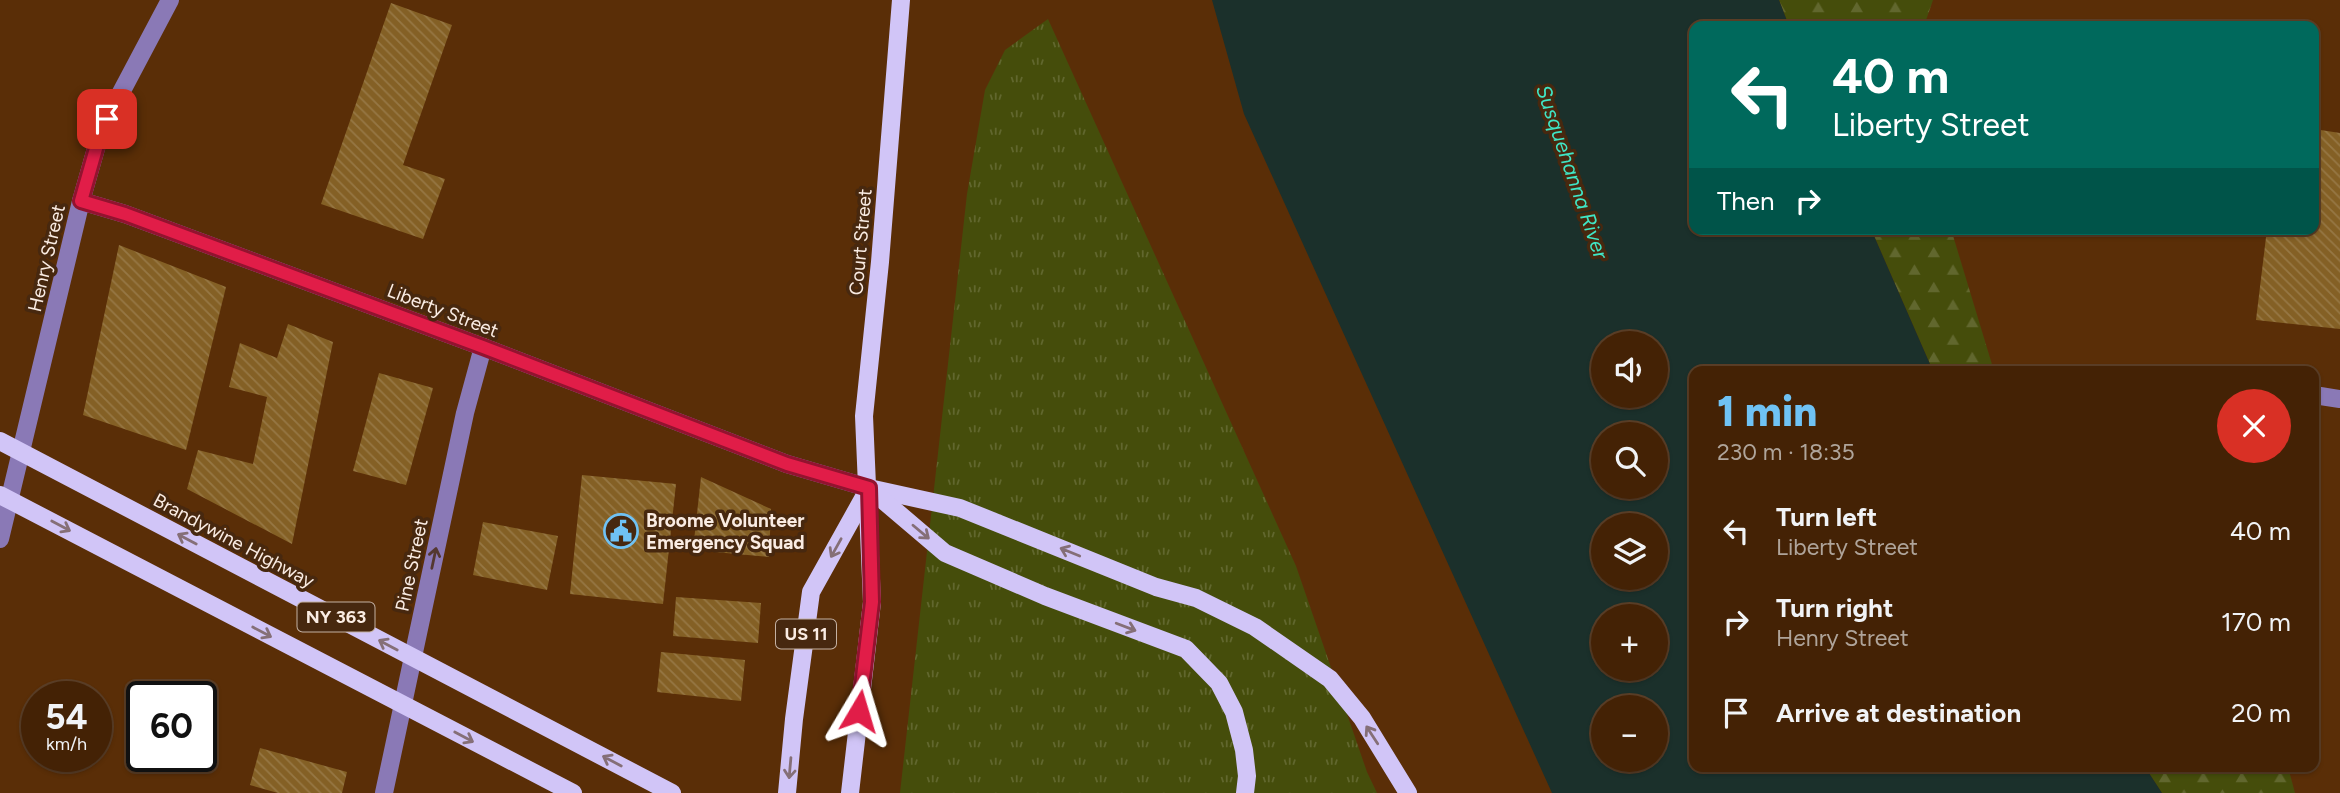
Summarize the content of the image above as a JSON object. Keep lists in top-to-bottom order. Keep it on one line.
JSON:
{"streets":{"main road":["Court Street","Brandywine Highway","NY 363","US 11"],"street":["Henry Street","Liberty Street","Pine Street"]},"crossings":[["Court Street","Liberty Street"],["Court Street","US 11"],["Henry Street","Liberty Street"],["Liberty Street","Pine Street"],["Liberty Street","US 11"]],"one_way":["Pine Street"],"water":["Susquehanna River"],"places":{"public building":["Broome Volunteer Emergency Squad"]},"page":{"turn":["40 m","Liberty Street"],"then":"Then","map_buttons":["+","−"],"heading":["1 min","230 m · 18:35"],"list":[{"name":"Turn left","note":"Liberty Street","value":"40 m"},{"name":"Turn right","note":"Henry Street","value":"170 m"},{"name":"Arrive at destination","value":"20 m"}],"speed":"54 km/h","limit":"60"}}
